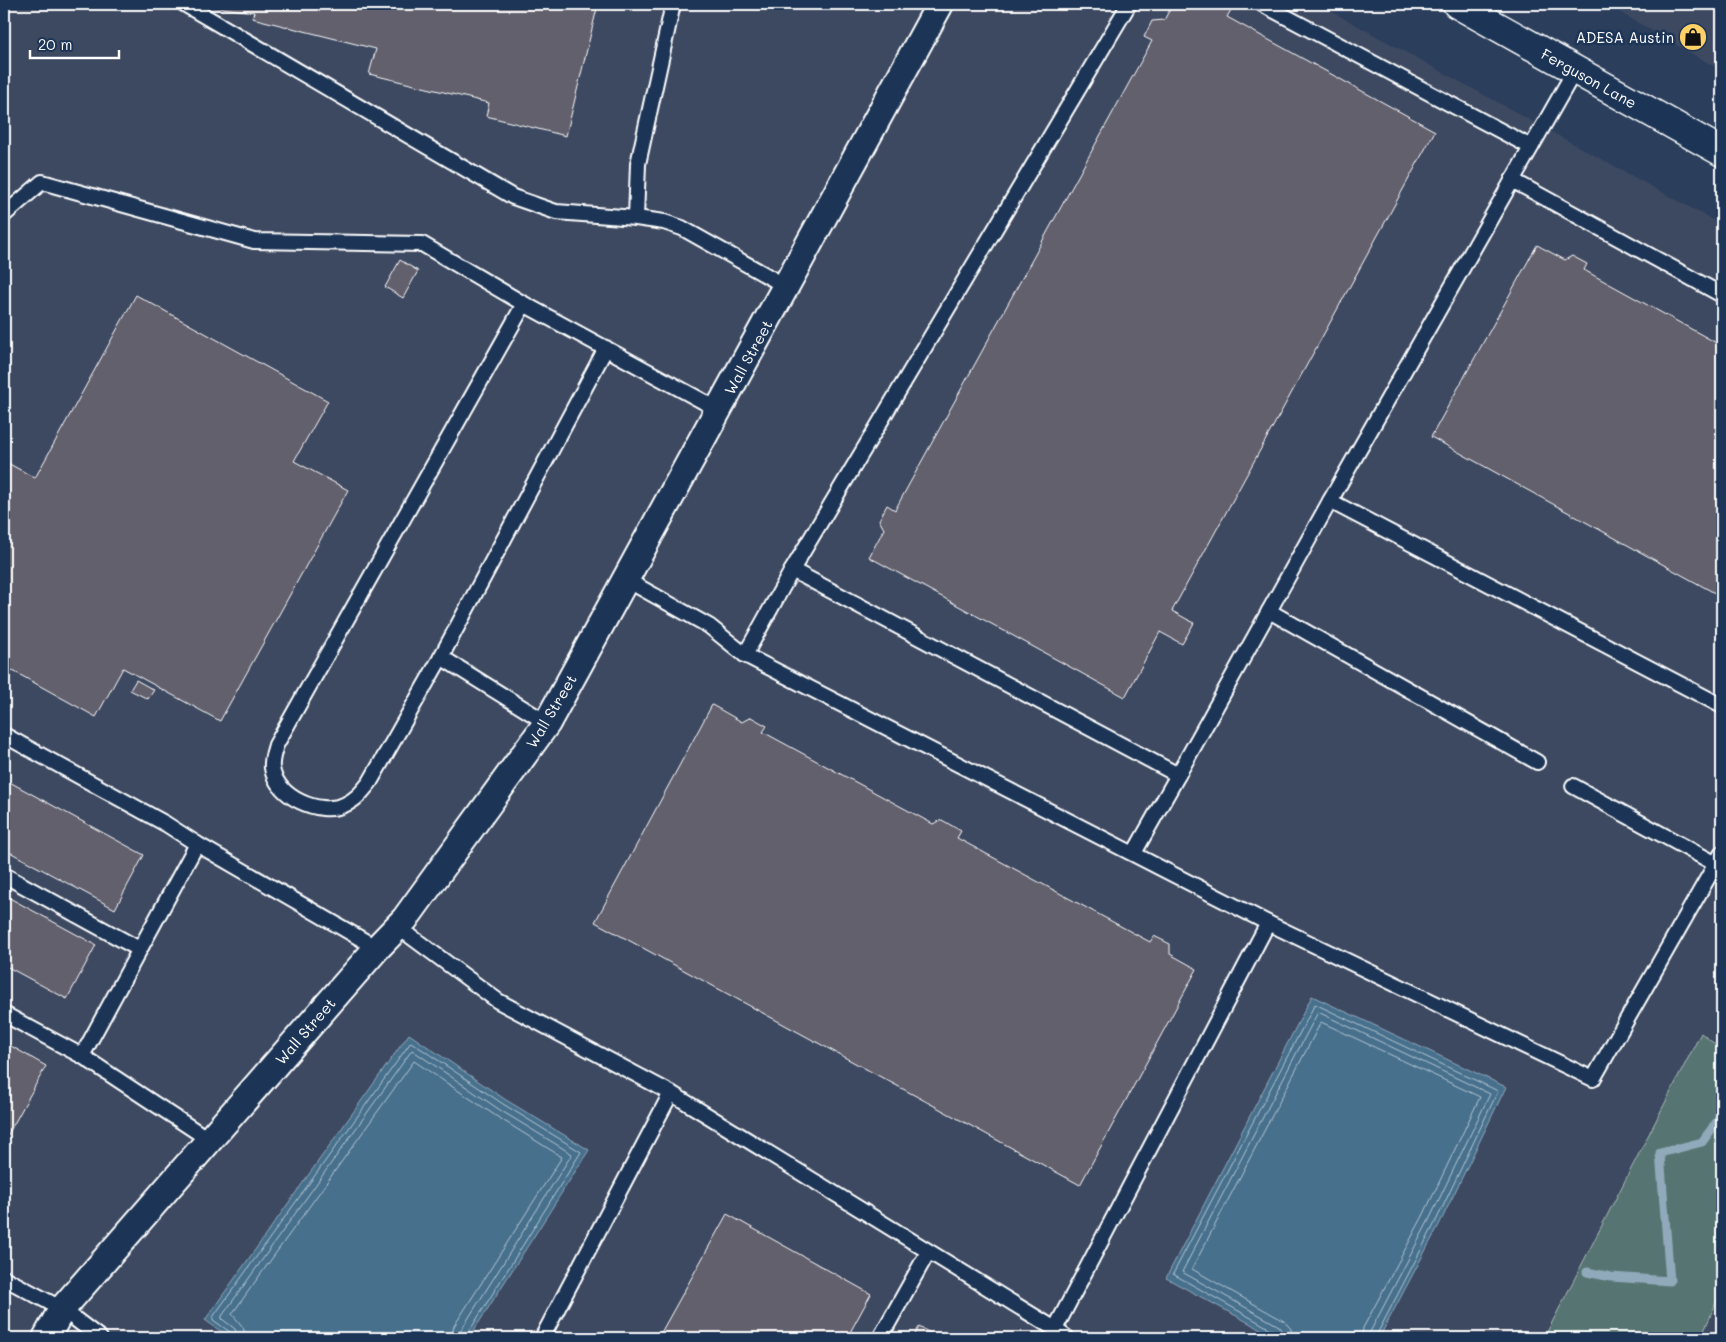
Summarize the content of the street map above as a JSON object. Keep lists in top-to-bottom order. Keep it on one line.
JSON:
{"streets":{"street":["Ferguson Lane","Wall Street"]},"places":{"shop":["ADESA Austin"]},"scale_bar":"20 m"}
